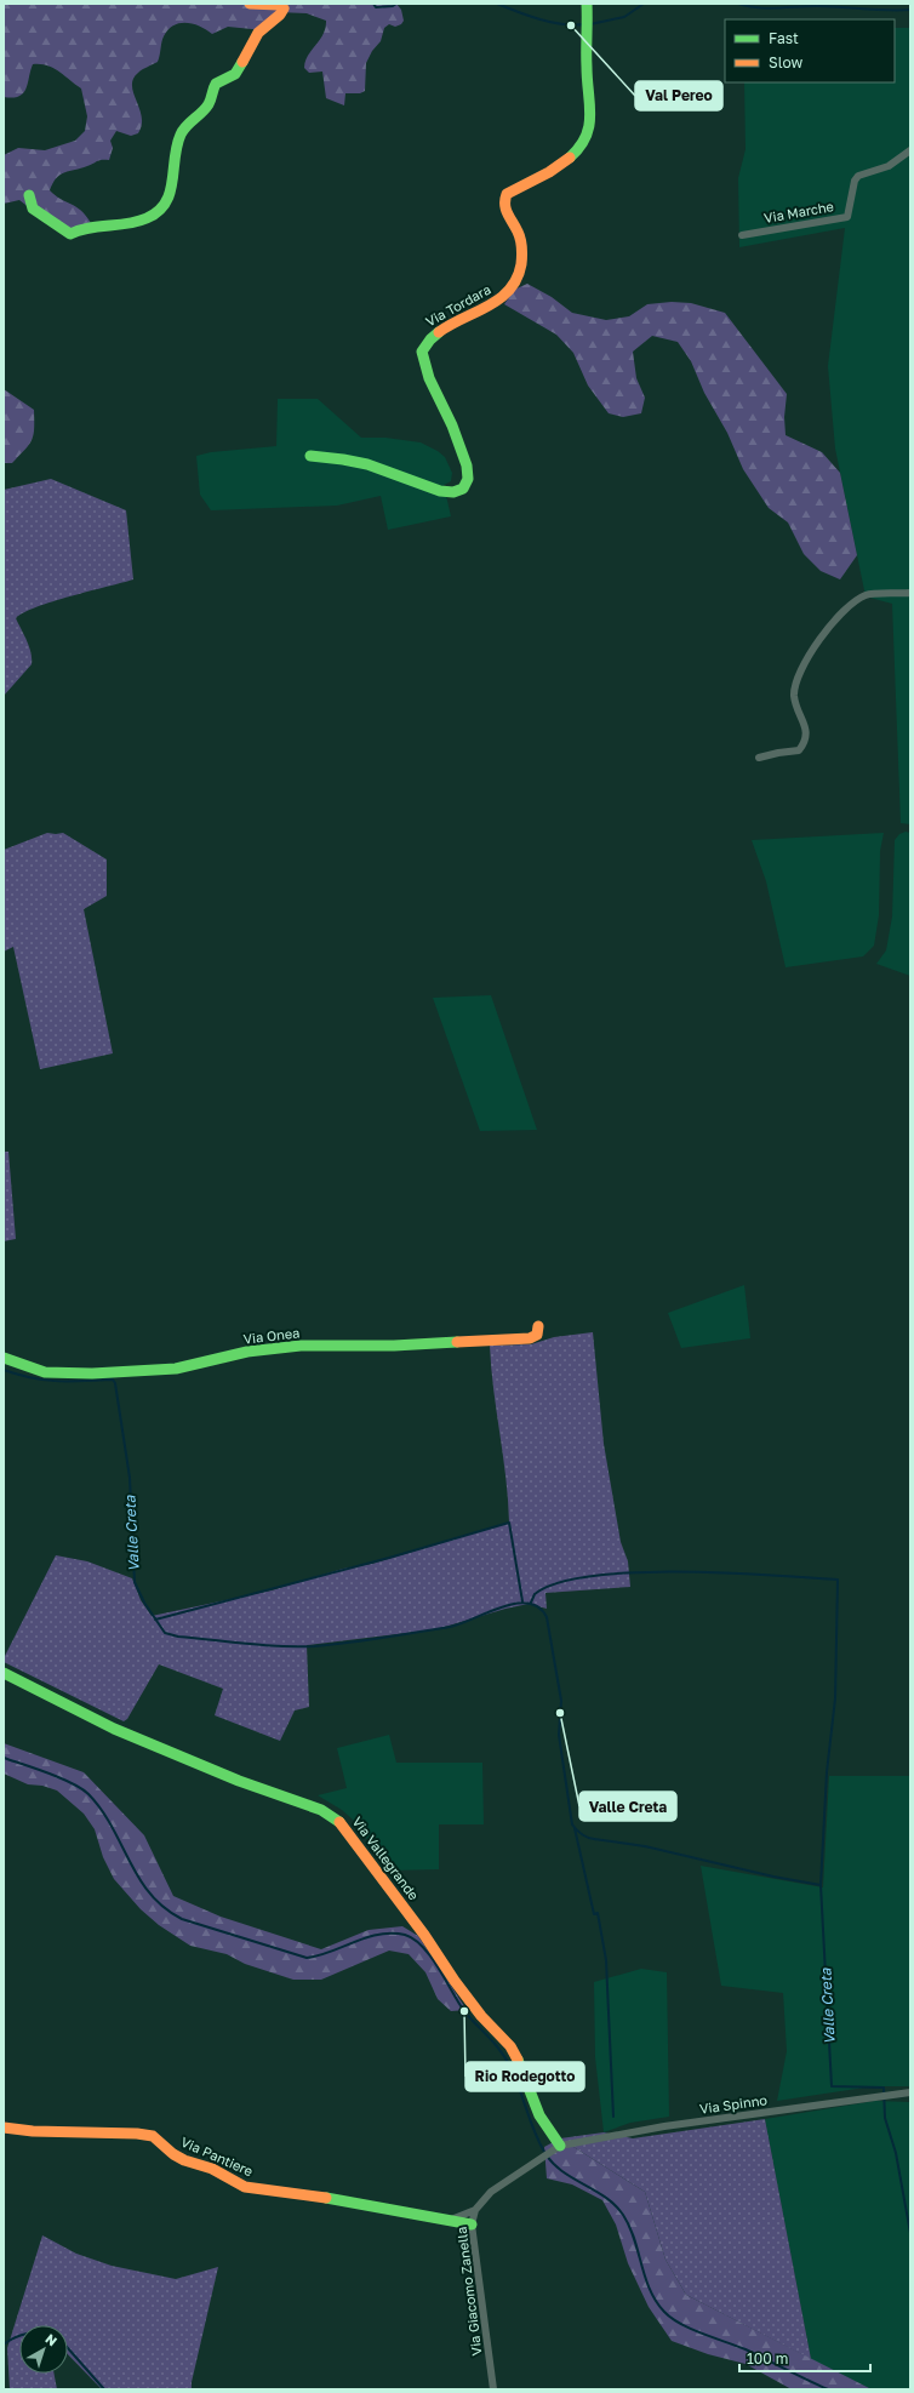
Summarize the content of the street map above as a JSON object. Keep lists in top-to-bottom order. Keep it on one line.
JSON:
{"streets":{"street":["Via Marche","Via Tordara","Via Onea","Via Vallegrande","Via Spinno","Via Pantiere","Via Giacomo Zanella"]},"crossings":[["Via Vallegrande","Via Spinno"],["Via Vallegrande","Via Giacomo Zanella"],["Via Spinno","Via Giacomo Zanella"],["Via Pantiere","Via Giacomo Zanella"]],"water":["Valle Creta"],"places":["Val Pereo","Valle Creta","Rio Rodegotto"],"legend":["Fast","Slow"],"scale_bar":"100 m","north":"top right"}
